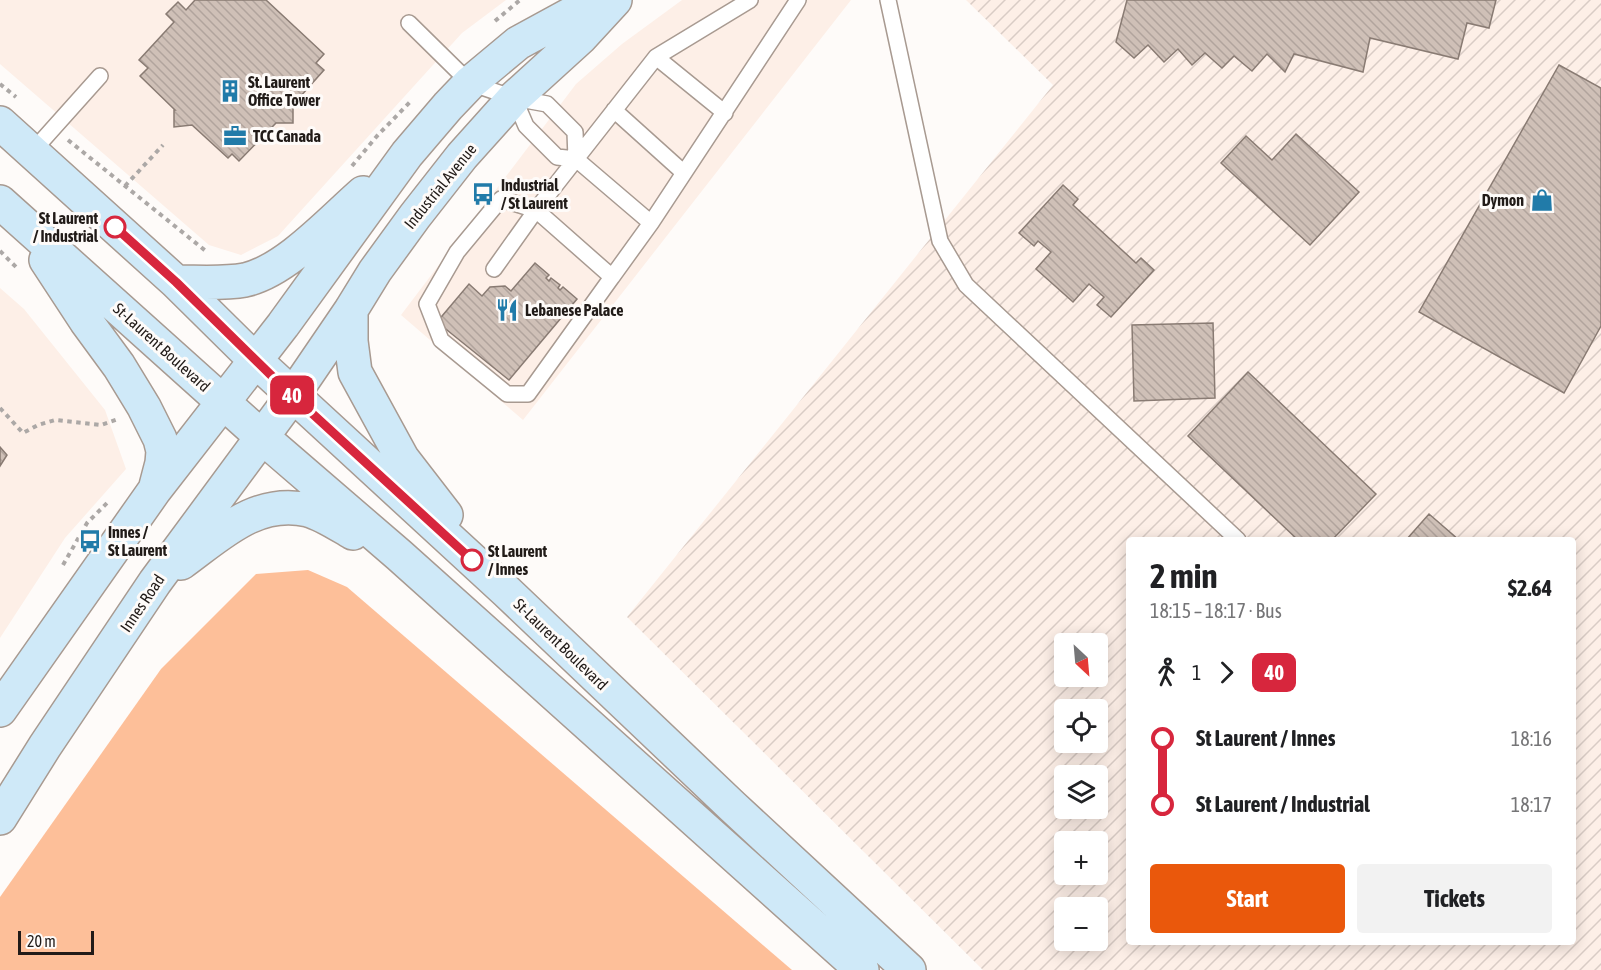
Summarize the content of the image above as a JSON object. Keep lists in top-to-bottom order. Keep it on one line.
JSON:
{"streets":{"main road":["Industrial Avenue","St-Laurent Boulevard","Innes Road"]},"crossings":[["Industrial Avenue","St-Laurent Boulevard"],["Industrial Avenue","Innes Road"],["St-Laurent Boulevard","Innes Road"]],"places":{"building":["St. Laurent Office Tower"],"office":["TCC Canada"],"bus stop":["Industrial / St Laurent","Innes / St Laurent"],"shop":["Dymon"],"other":["St Laurent / Industrial","St Laurent / Innes"],"restaurant":["Lebanese Palace"]},"lines":["bus line 40"],"scale_bar":"20 m","north":"bottom right","page":{"on_map":"40","heading":["2 min","18:15 – 18:17 · Bus","$2.64"],"map_buttons":["+","−"],"legs":["1","40"],"list":[{"name":"St Laurent / Innes","value":"18:16"},{"name":"St Laurent / Industrial","value":"18:17"}],"buttons":["Start","Tickets"],"scale":"20 m"}}
